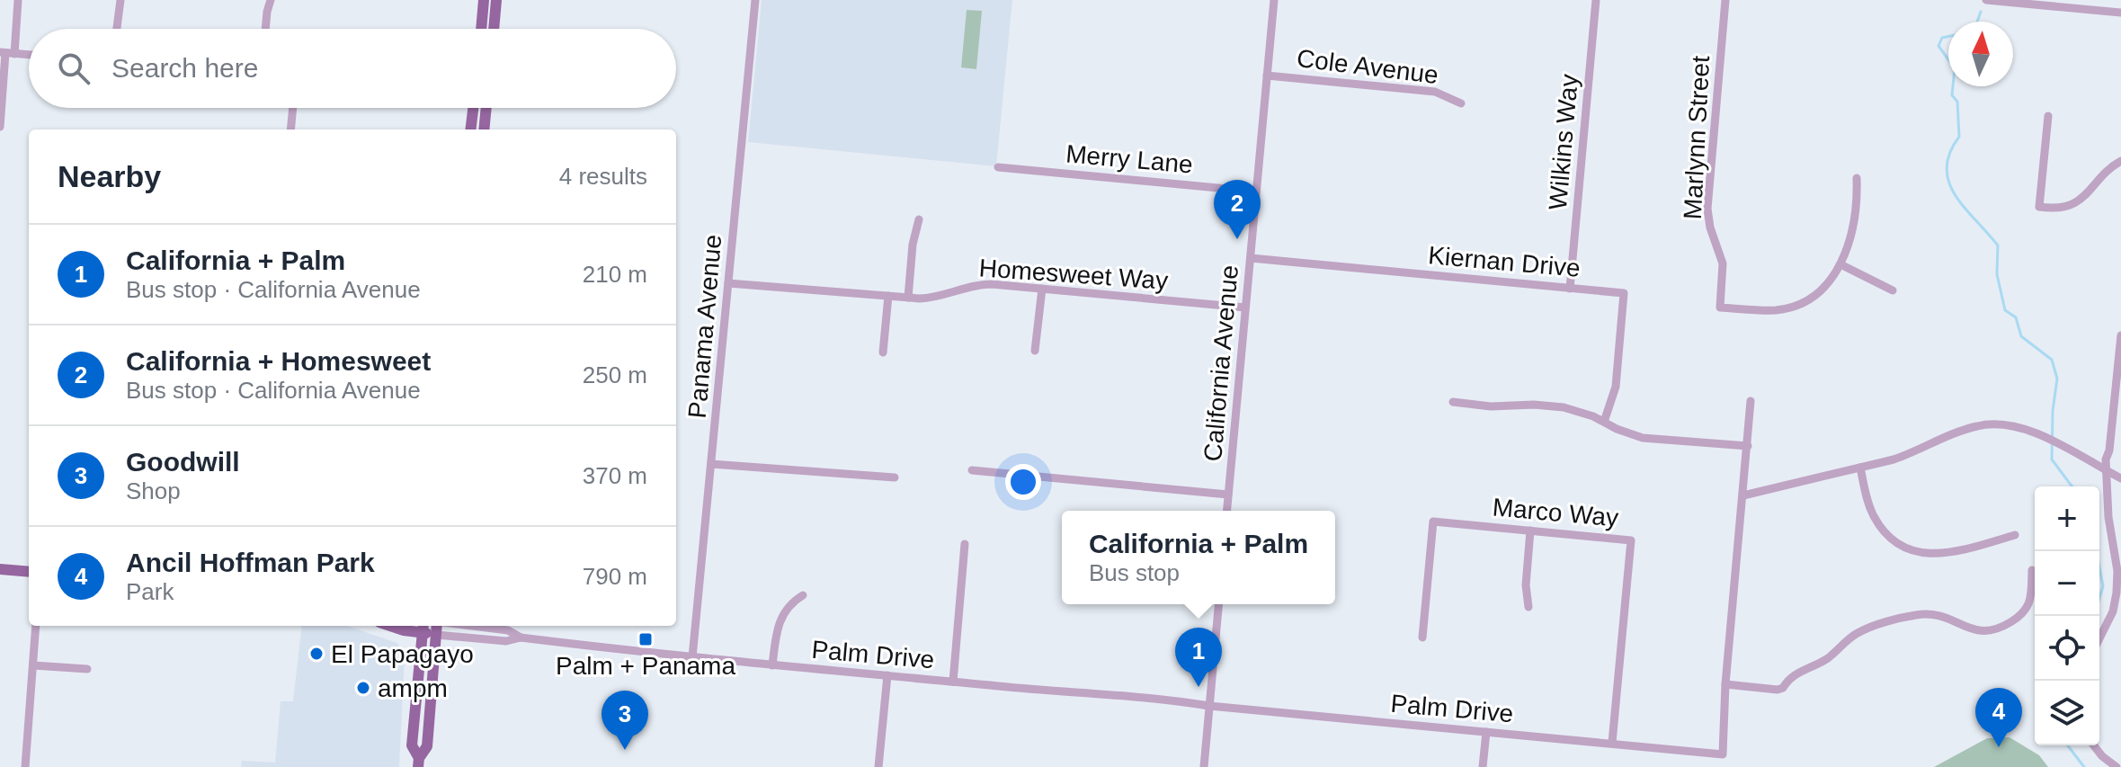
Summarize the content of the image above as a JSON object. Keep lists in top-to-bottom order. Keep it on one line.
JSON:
{"streets":{"street":["Cole Avenue","Marlynn Street","Wilkins Way","Merry Lane","Kiernan Drive","Homesweet Way","Panama Avenue","California Avenue","Marco Way","Palm Drive"]},"crossings":[["Cole Avenue","California Avenue"],["Wilkins Way","Kiernan Drive"],["Merry Lane","California Avenue"],["Kiernan Drive","California Avenue"],["Homesweet Way","Panama Avenue"],["Homesweet Way","California Avenue"],["Panama Avenue","Palm Drive"],["Marco Way","Palm Drive"]],"places":{"transit":["Palm + Panama"],"other":["El Papagayo","ampm"]},"north":"top","page":{"search":"Search here","heading":["Nearby","4 results"],"pins":["2","1","4","3"],"list":[{"mark":"1","name":"California + Palm","note":"Bus stop · California Avenue","value":"210 m"},{"mark":"2","name":"California + Homesweet","note":"Bus stop · California Avenue","value":"250 m"},{"mark":"3","name":"Goodwill","note":"Shop","value":"370 m"},{"mark":"4","name":"Ancil Hoffman Park","note":"Park","value":"790 m"}],"map_buttons":["+","−"],"popup":["California + Palm","Bus stop"]}}
